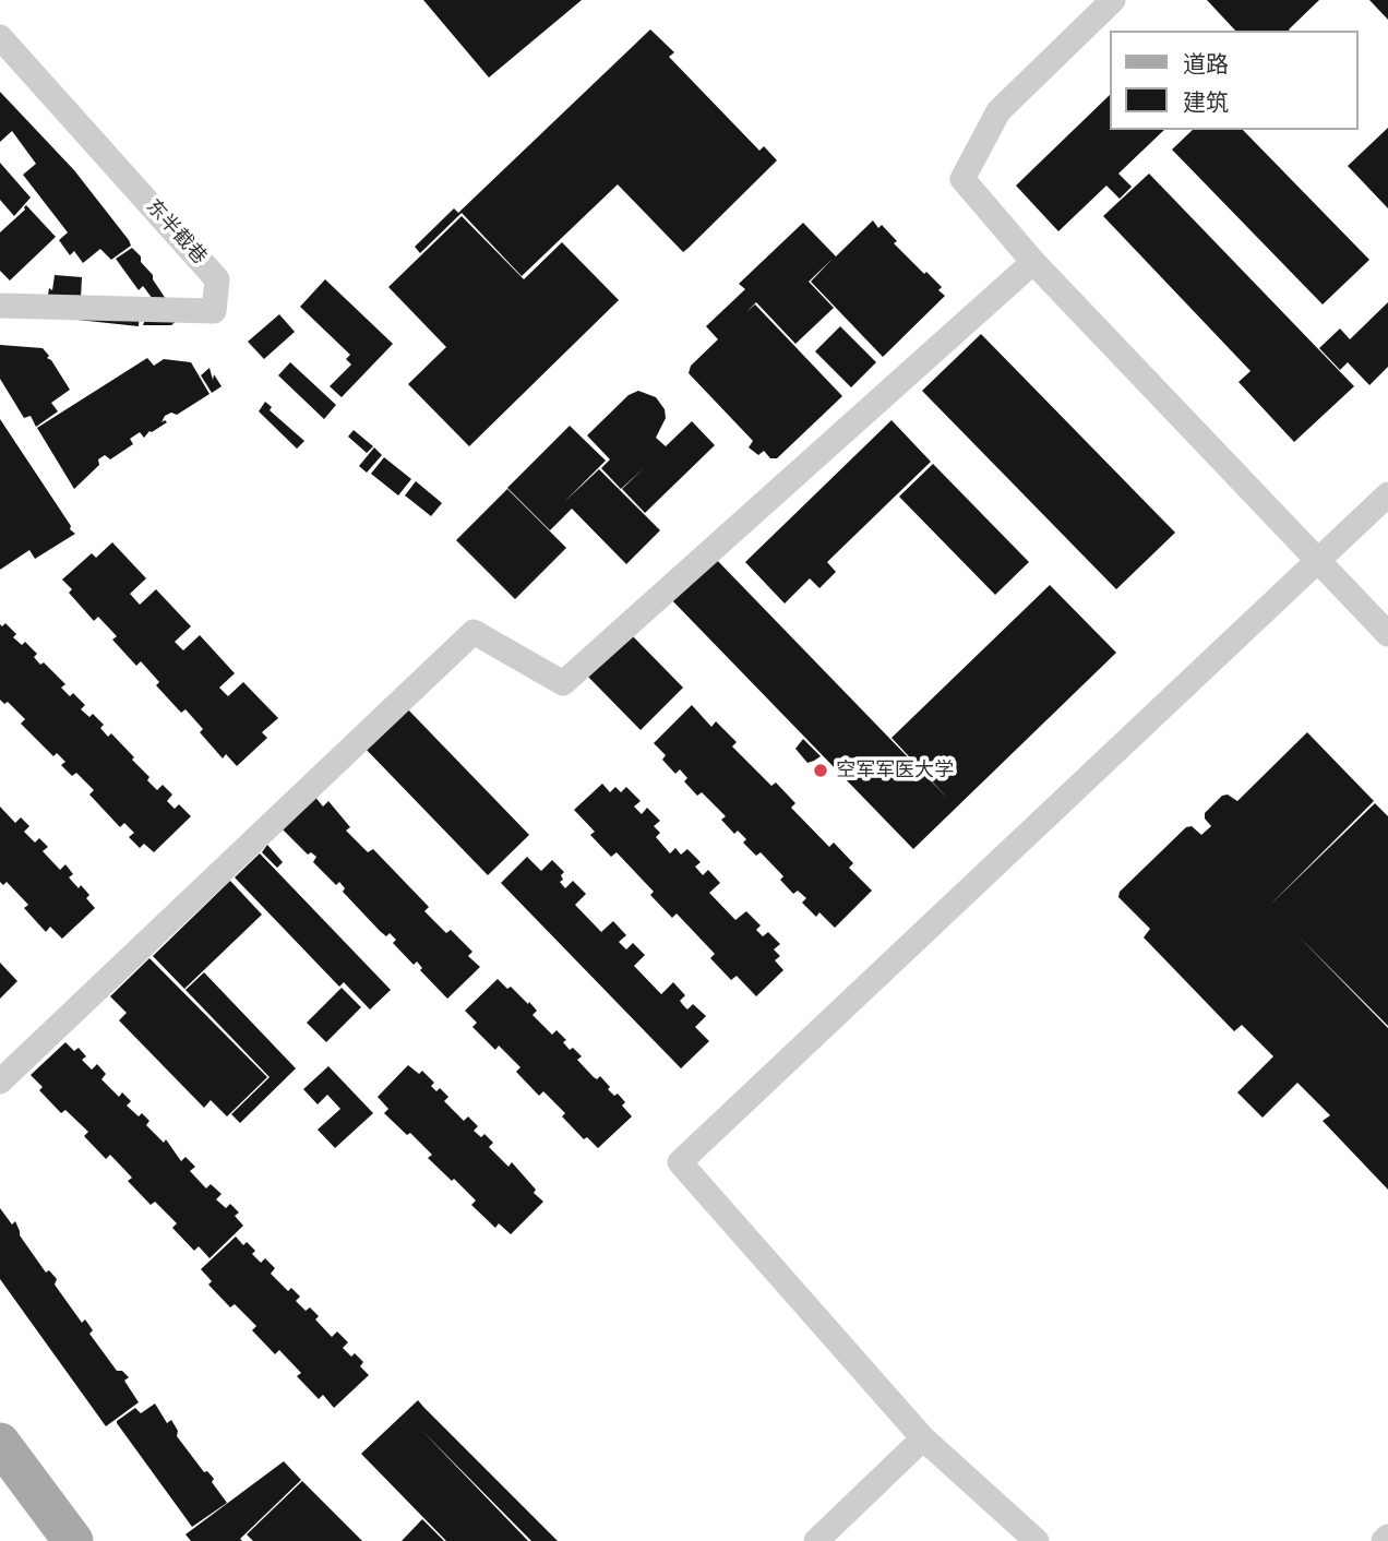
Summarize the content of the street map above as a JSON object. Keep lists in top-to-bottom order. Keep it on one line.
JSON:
{"streets":{"street":["东半截巷"]},"places":["空军军医大学"],"legend":["道路","建筑"]}
